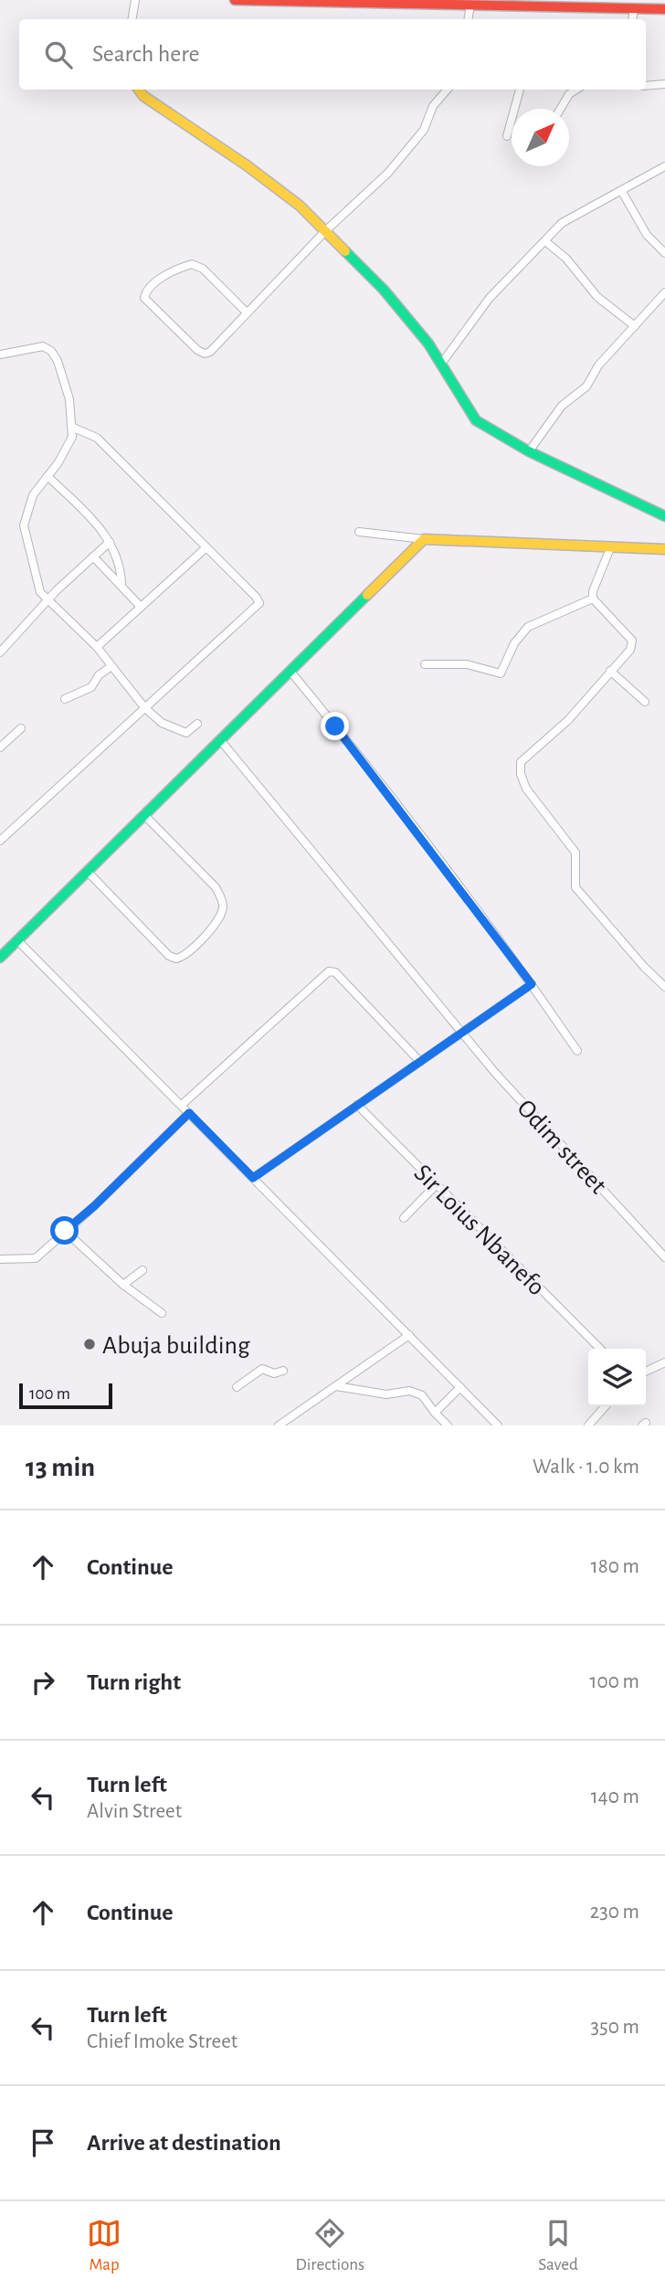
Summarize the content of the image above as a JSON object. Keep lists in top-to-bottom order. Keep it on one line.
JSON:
{"streets":{"street":["Odim street","Sir Loius Nbanefo"]},"places":["Abuja building"],"scale_bar":"100 m","north":"top right","page":{"search":"Search here","scale":"100 m","heading":["13 min","Walk · 1.0 km"],"list":[["Continue","180 m"],["Turn right","100 m"],["Turn left","Alvin Street","140 m"],["Continue","230 m"],["Turn left","Chief Imoke Street","350 m"],"Arrive at destination"],"nav":["Map","Directions","Saved"]}}
